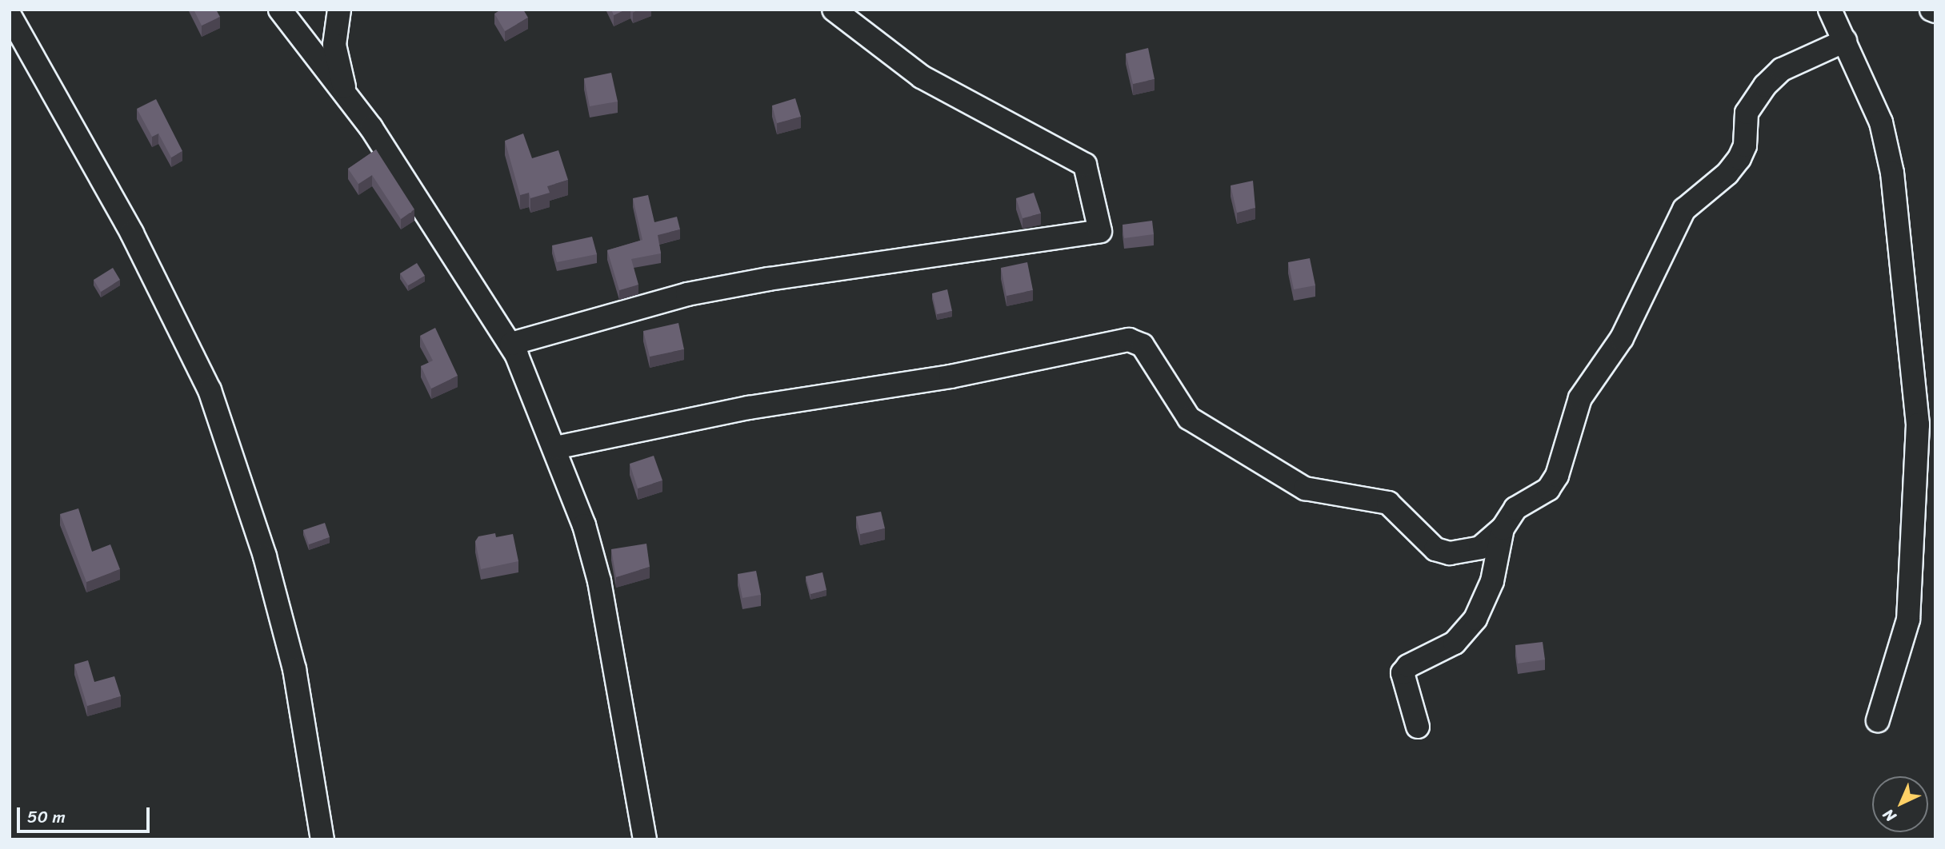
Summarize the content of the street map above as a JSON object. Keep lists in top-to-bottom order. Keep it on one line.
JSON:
{"scale_bar":"50 m","north":"bottom left"}
